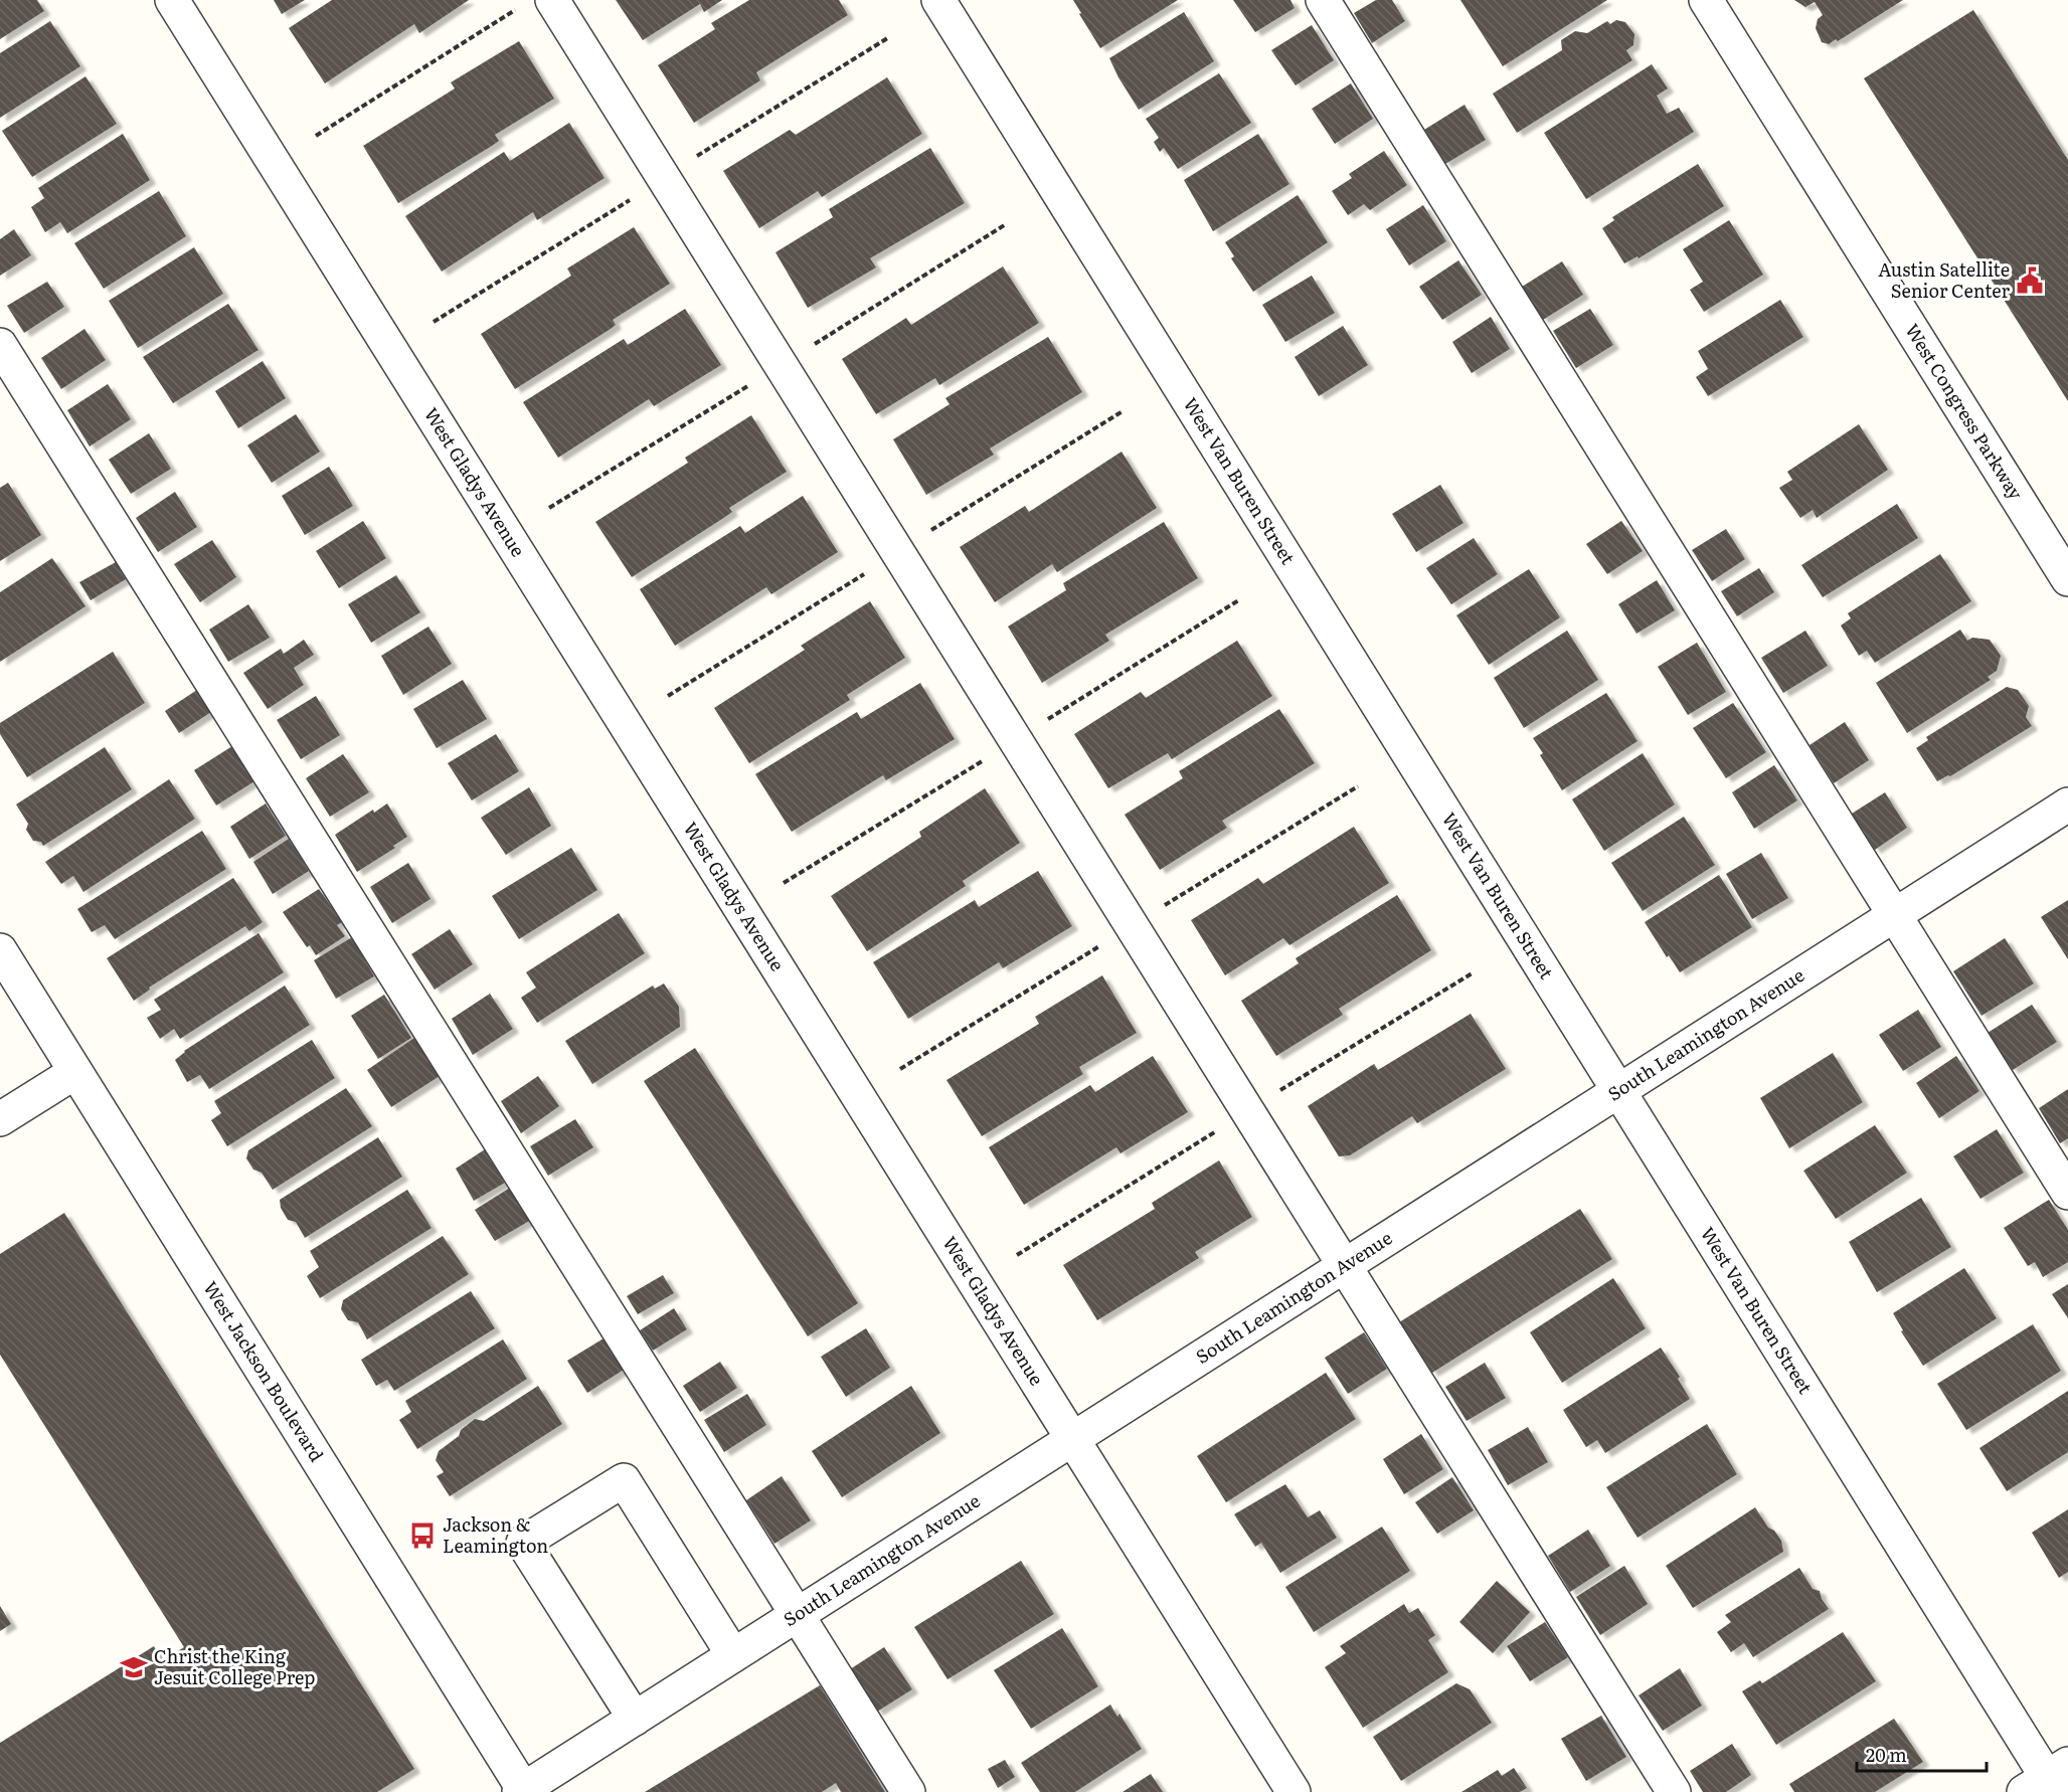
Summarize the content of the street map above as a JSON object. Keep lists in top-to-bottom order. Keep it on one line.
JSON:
{"streets":{"street":["West Congress Parkway","West Gladys Avenue","West Van Buren Street","South Leamington Avenue","West Jackson Boulevard"]},"crossings":[["West Gladys Avenue","South Leamington Avenue"],["West Van Buren Street","South Leamington Avenue"],["South Leamington Avenue","West Jackson Boulevard"]],"places":{"public building":["Austin Satellite Senior Center"],"bus stop":["Jackson & Leamington"],"school or university":["Christ the King Jesuit College Prep"]},"scale_bar":"20 m"}
